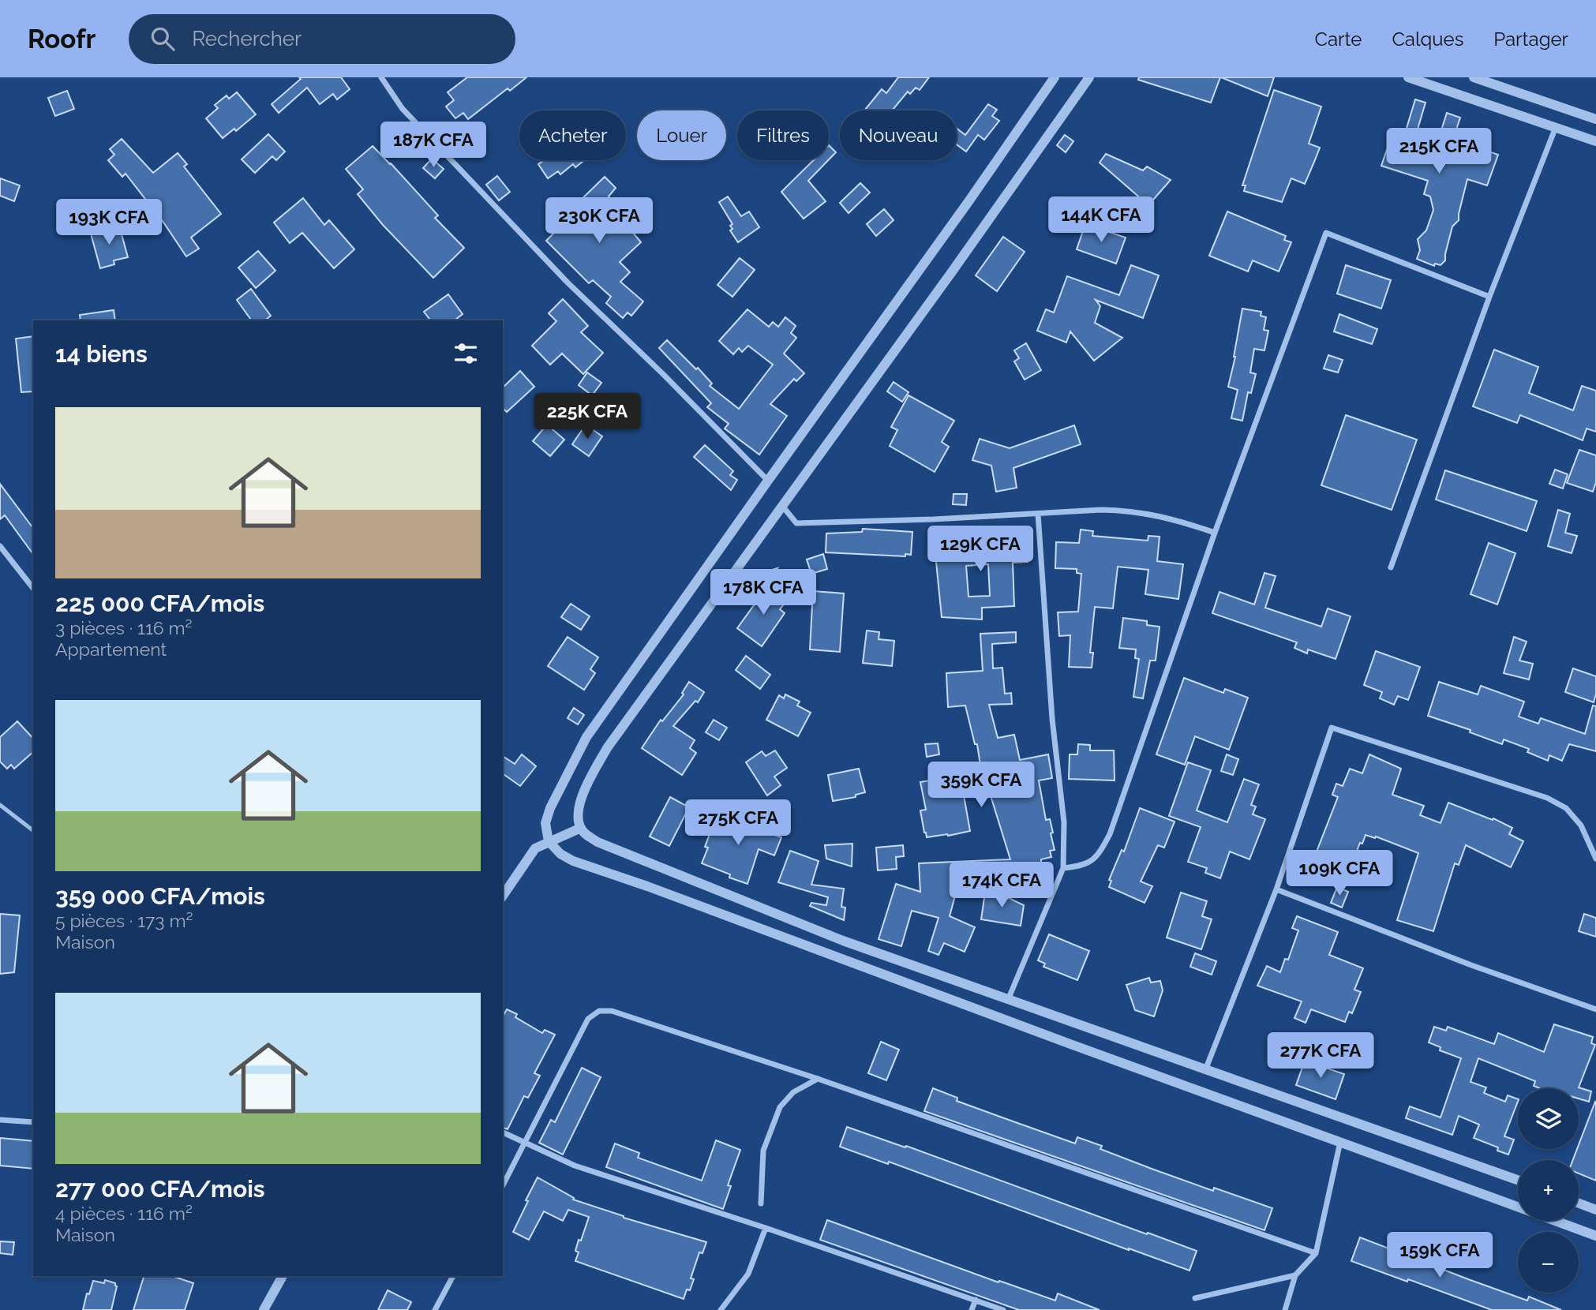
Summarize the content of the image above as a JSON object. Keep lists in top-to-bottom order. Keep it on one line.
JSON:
{"page":{"header":"Roofr","search":"Rechercher","nav":["Carte","Calques","Partager"],"chip":["Acheter","Louer","Filtres","Nouveau"],"price":["187K CFA","215K CFA","144K CFA","230K CFA","193K CFA","225K CFA","129K CFA","178K CFA","359K CFA","275K CFA","109K CFA","174K CFA","277K CFA","159K CFA"],"heading":"14 biens","list":[{"name":"225 000 CFA/mois","note":"3 pièces · 116 m² · Appartement"},{"name":"359 000 CFA/mois","note":"5 pièces · 173 m² · Maison"},{"name":"277 000 CFA/mois","note":"4 pièces · 116 m² · Maison"}],"map_buttons":["+","−"]}}
